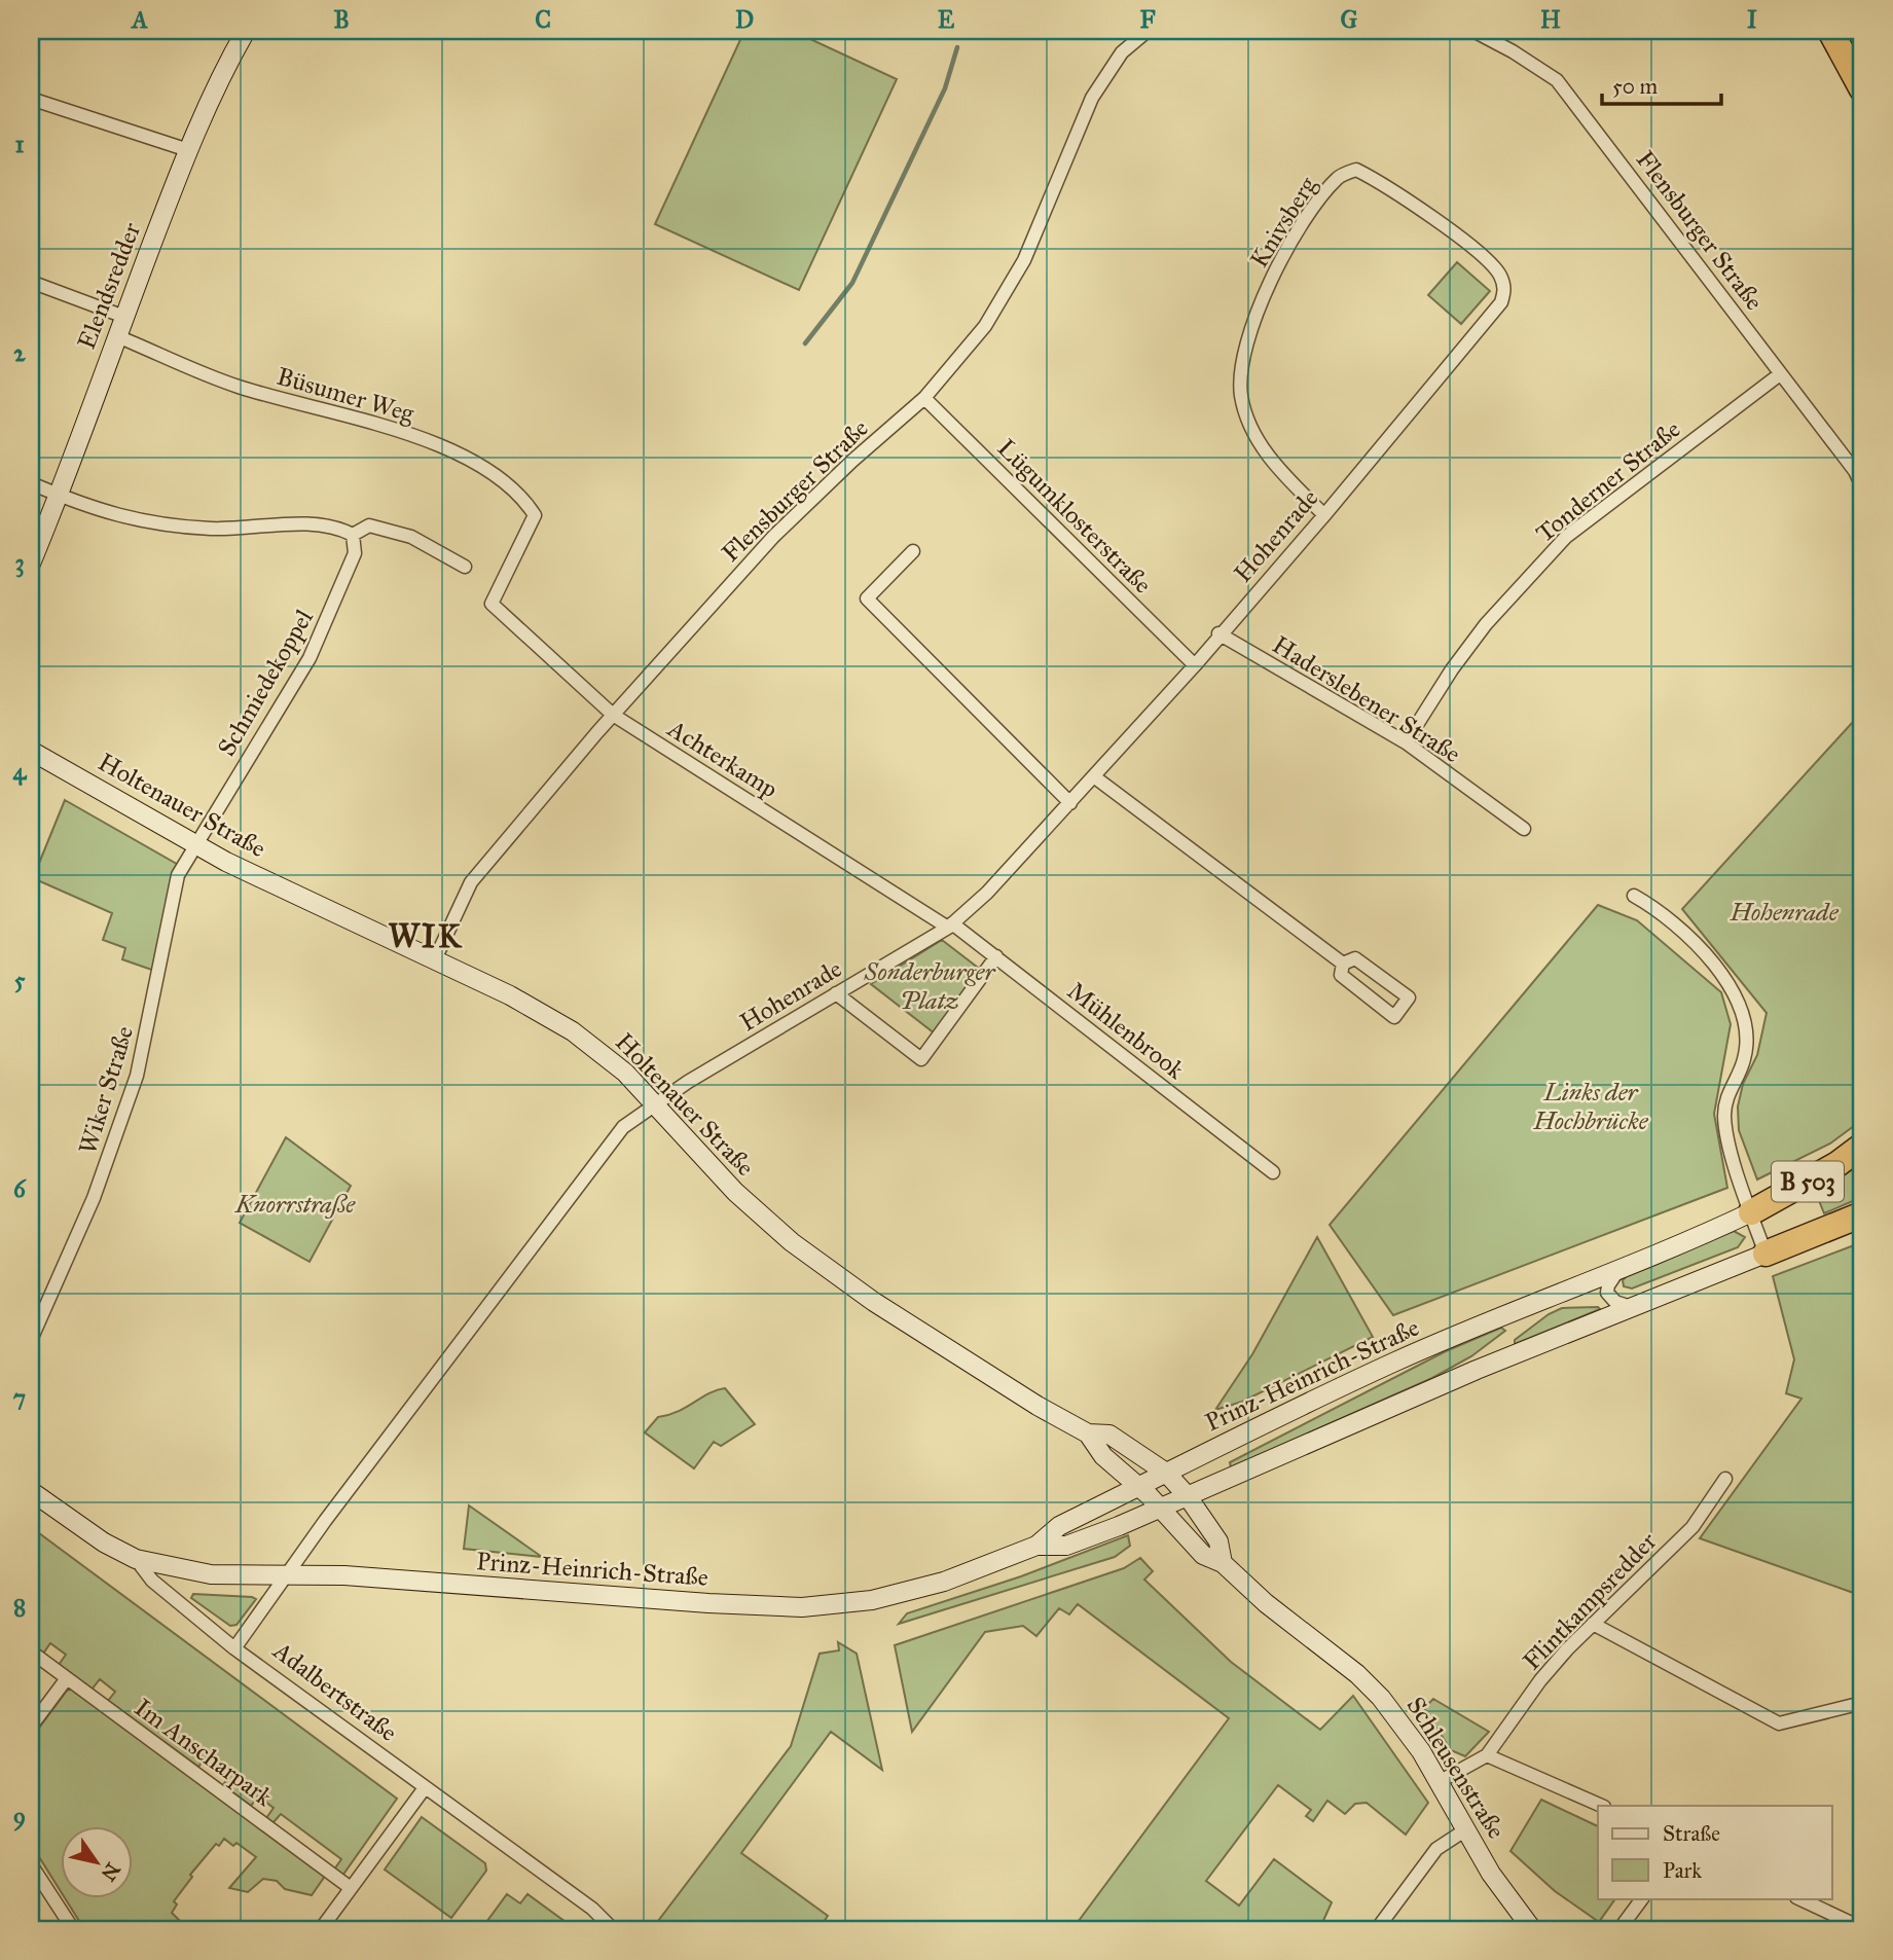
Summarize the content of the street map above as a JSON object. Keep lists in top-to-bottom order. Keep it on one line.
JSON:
{"streets":{"highway":["B 503"],"main road":["Elendsredder","Holtenauer Straße","Prinz-Heinrich-Straße","Adalbertstraße","Schleusenstraße"],"street":["Knivsberg","Flensburger Straße","Büsumer Weg","Tonderner Straße","Lügumklosterstraße","Hohenrade","Schmiedekoppel","Haderslebener Straße","Achterkamp","Mühlenbrook","Wiker Straße","Flintkampsredder","Im Anscharpark"]},"crossings":[["Knivsberg","Hohenrade"],["Flensburger Straße","Tonderner Straße"],["Flensburger Straße","Lügumklosterstraße"],["Flensburger Straße","Achterkamp"],["Flensburger Straße","Holtenauer Straße"],["Elendsredder","Büsumer Weg"],["Büsumer Weg","Achterkamp"],["Tonderner Straße","Haderslebener Straße"],["Lügumklosterstraße","Hohenrade"],["Hohenrade","Haderslebener Straße"],["Hohenrade","Achterkamp"],["Hohenrade","Holtenauer Straße"],["Hohenrade","Mühlenbrook"],["Schmiedekoppel","Holtenauer Straße"],["Schmiedekoppel","Wiker Straße"],["Achterkamp","Mühlenbrook"],["Holtenauer Straße","Wiker Straße"],["Holtenauer Straße","Prinz-Heinrich-Straße"],["Holtenauer Straße","Schleusenstraße"],["B 503","Prinz-Heinrich-Straße"],["Prinz-Heinrich-Straße","Adalbertstraße"],["Prinz-Heinrich-Straße","Schleusenstraße"]],"districts":["WIK"],"parks":["Hohenrade","Sonderburger Platz","Links der Hochbrücke","Knorrstraße"],"legend":["Straße","Park"],"scale_bar":"50 m","north":"bottom right","grid":{"columns":["A","B","C","D","E","F","G","H","I"],"rows":["1","2","3","4","5","6","7","8","9"]}}
